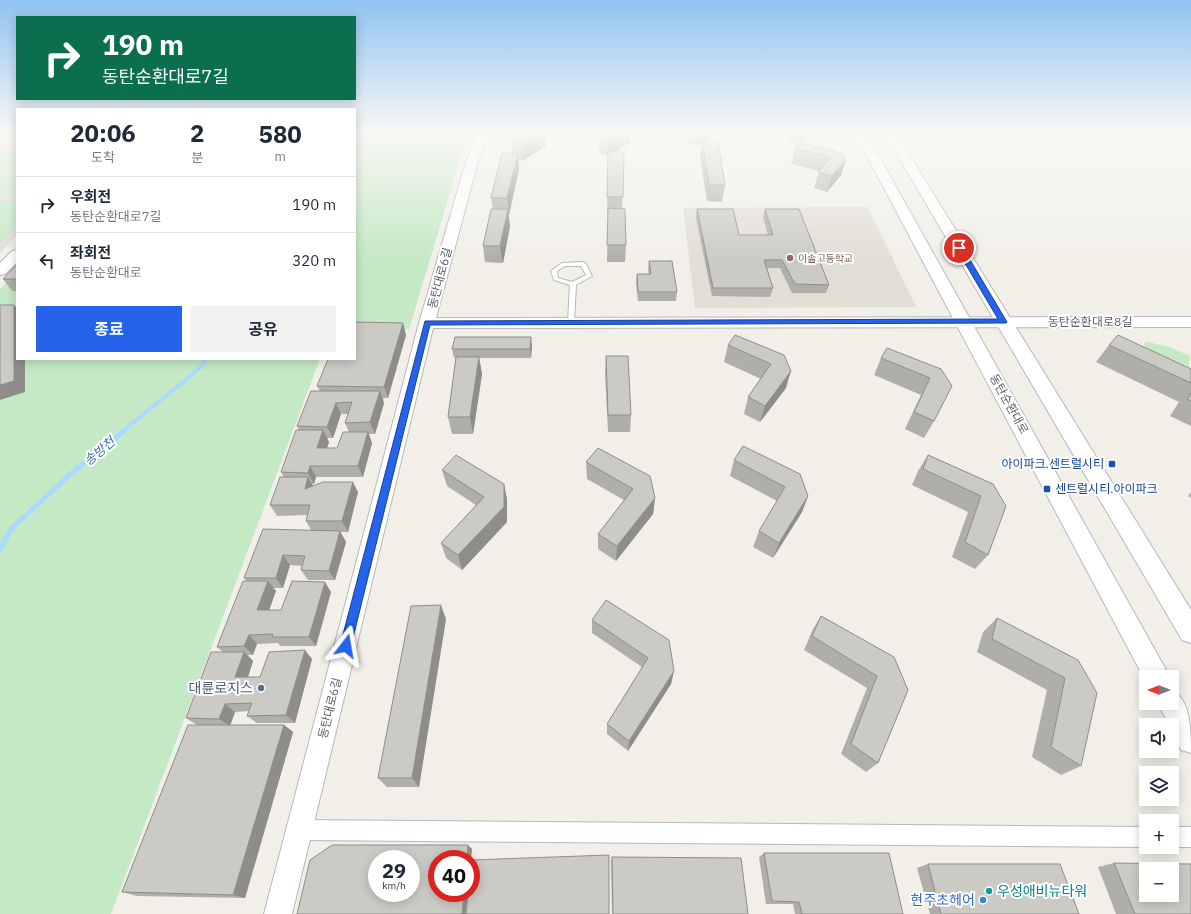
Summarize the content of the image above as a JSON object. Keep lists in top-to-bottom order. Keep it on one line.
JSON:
{"streets":{"main road":["동탄순환대로"],"street":["동탄대로6길","동탄순환대로8길"]},"crossings":[["동탄대로6길","동탄순환대로8길"],["동탄순환대로8길","동탄순환대로"]],"water":["송방천"],"places":{"other":["이솔고등학교","대륜로지스","우성애비뉴타워","현주초헤어"],"transit":["아이파크.센트럴시티","센트럴시티.아이파크"]},"north":"left","page":{"turn":["190 m","동탄순환대로7길"],"eta":["20:06","도착","2","분","580","m"],"list":[{"name":"우회전","note":"동탄순환대로7길","value":"190 m"},{"name":"좌회전","note":"동탄순환대로","value":"320 m"}],"buttons":["종료","공유"],"map_buttons":["+","−"],"speed":"29 km/h","limit":"40"}}
